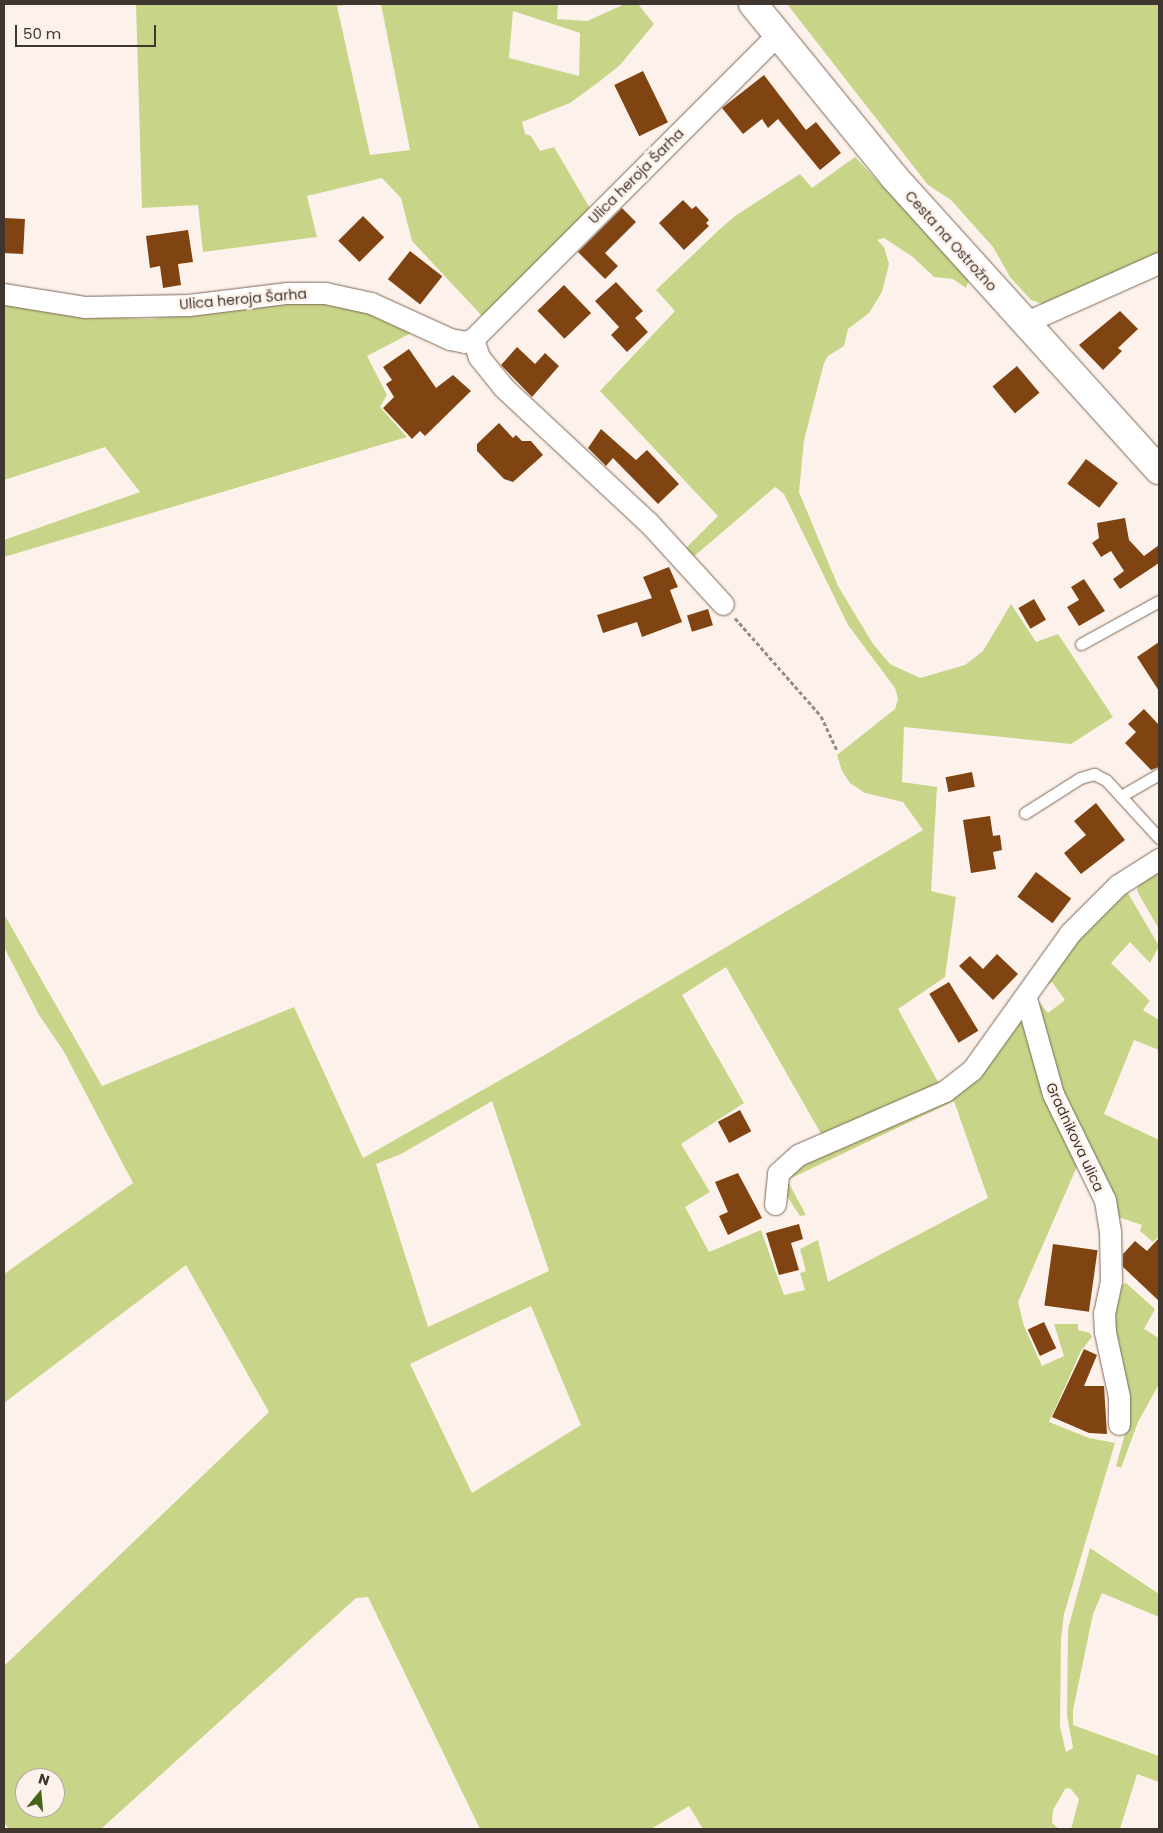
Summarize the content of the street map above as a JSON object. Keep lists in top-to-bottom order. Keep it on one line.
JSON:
{"streets":{"street":["Ulica heroja Šarha","Cesta na Ostrožno","Gradnikova ulica"]},"crossings":[["Ulica heroja Šarha","Cesta na Ostrožno"]],"scale_bar":"50 m","north":"top"}
